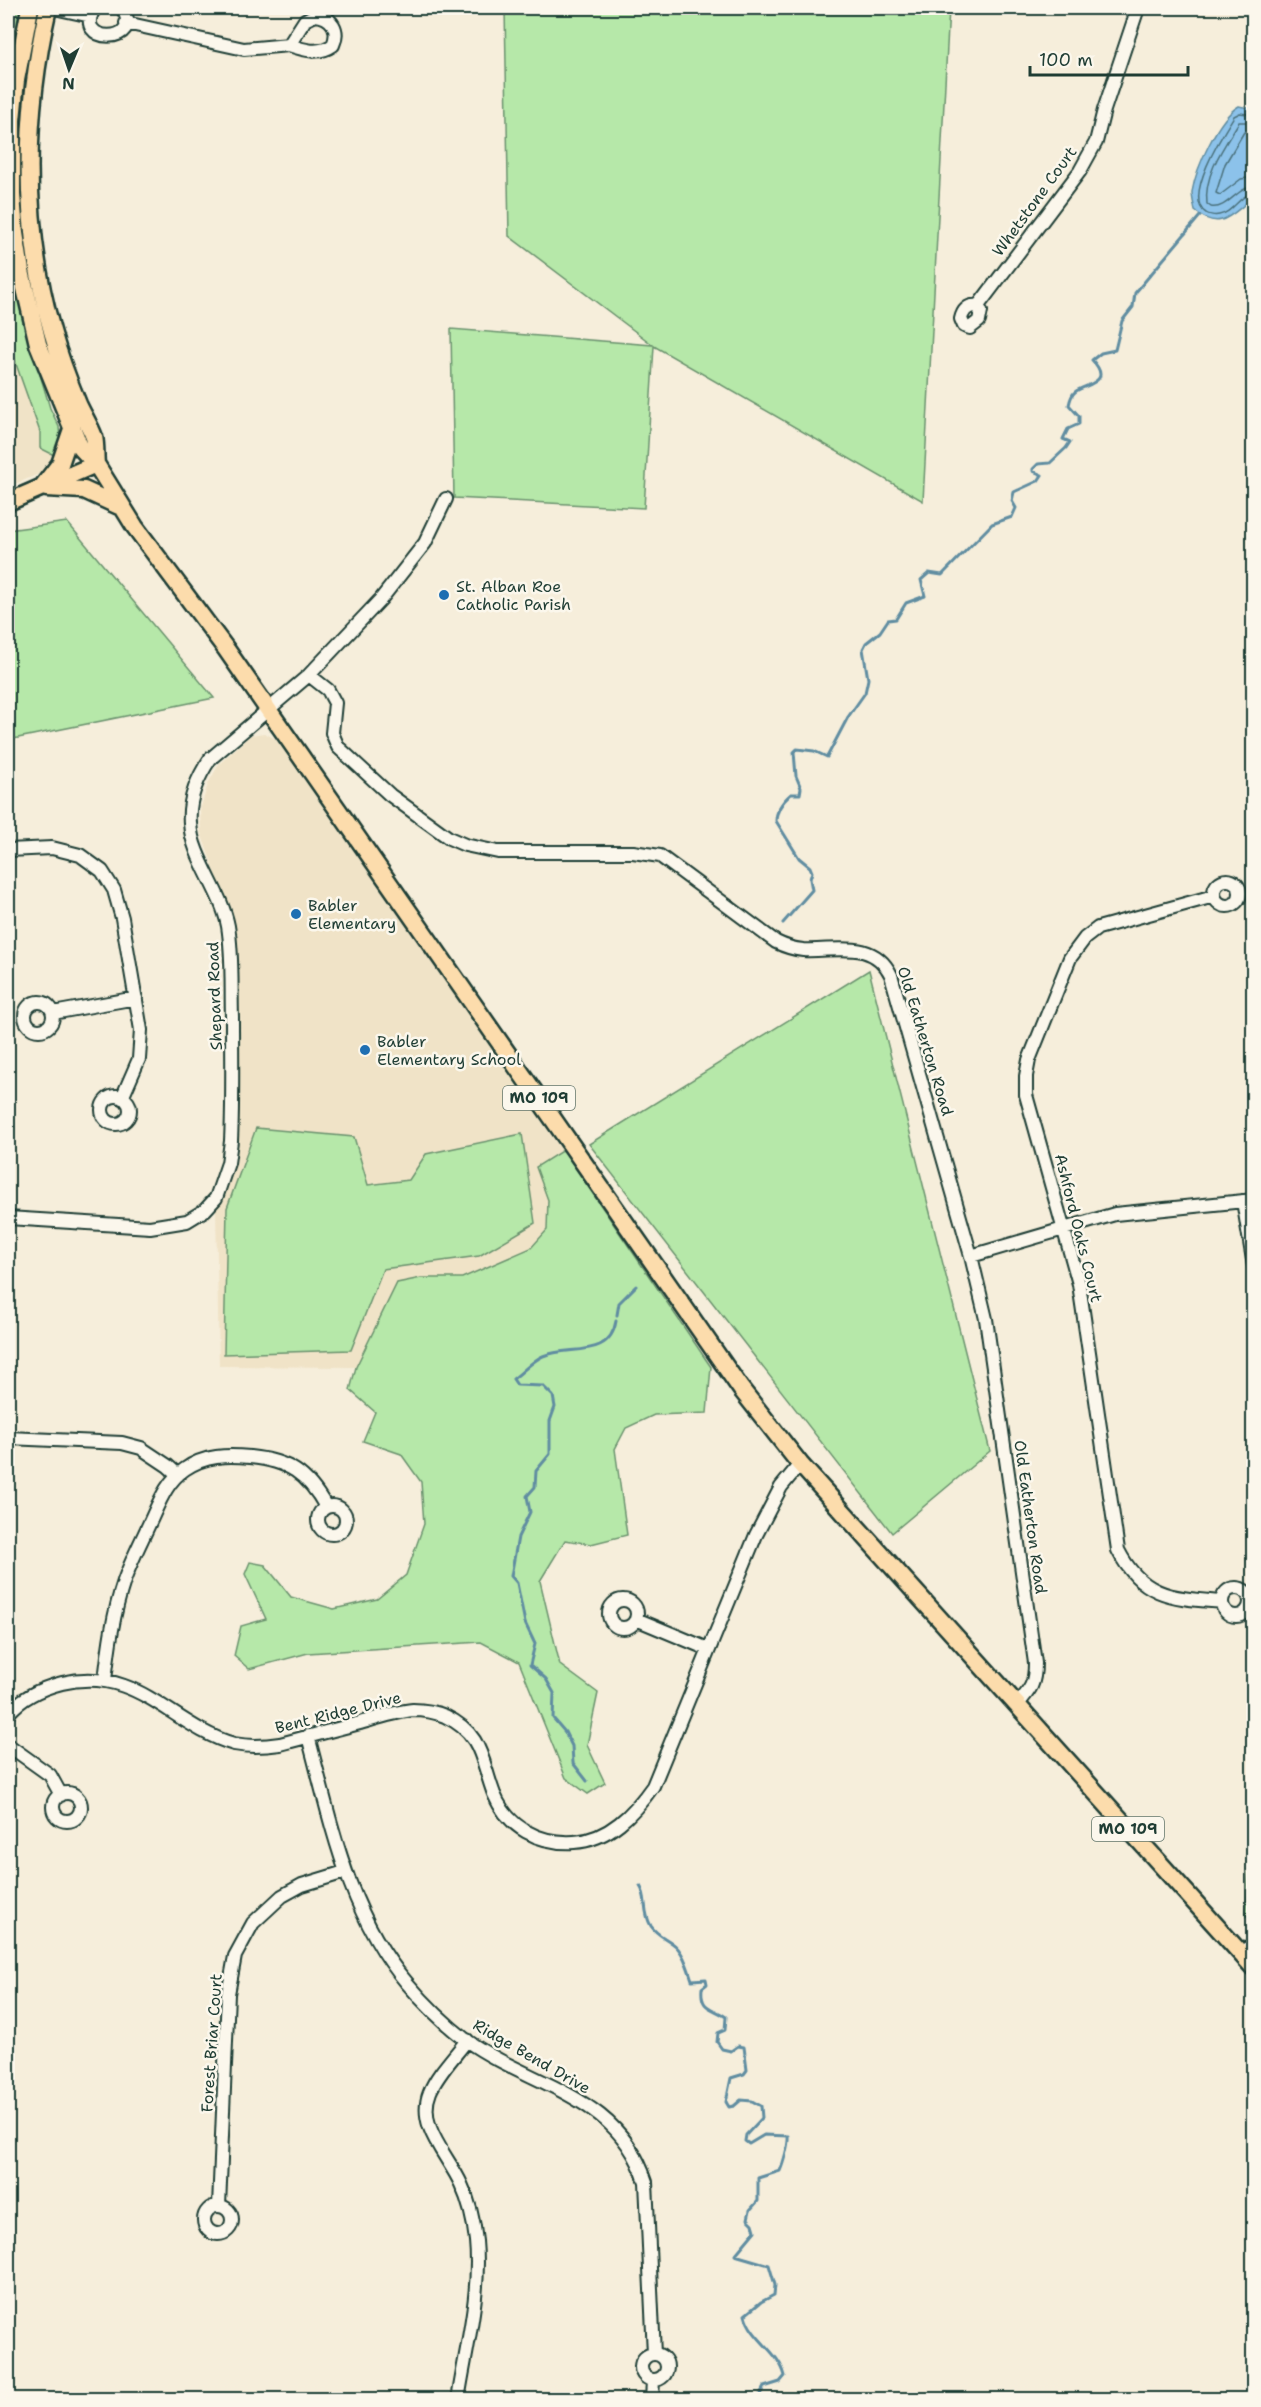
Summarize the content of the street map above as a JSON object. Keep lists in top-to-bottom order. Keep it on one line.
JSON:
{"streets":{"main road":["MO 109"],"street":["Whetstone Court","Shepard Road","Old Eatherton Road","Ashford Oaks Court","Bent Ridge Drive","Forest Briar Court","Ridge Bend Drive"]},"crossings":[["Shepard Road","Old Eatherton Road"],["Shepard Road","MO 109"],["Old Eatherton Road","MO 109"],["MO 109","Bent Ridge Drive"],["Bent Ridge Drive","Ridge Bend Drive"],["Forest Briar Court","Ridge Bend Drive"]],"places":["St. Alban Roe Catholic Parish","Babler Elementary","Babler Elementary School"],"scale_bar":"100 m","north":"bottom"}
